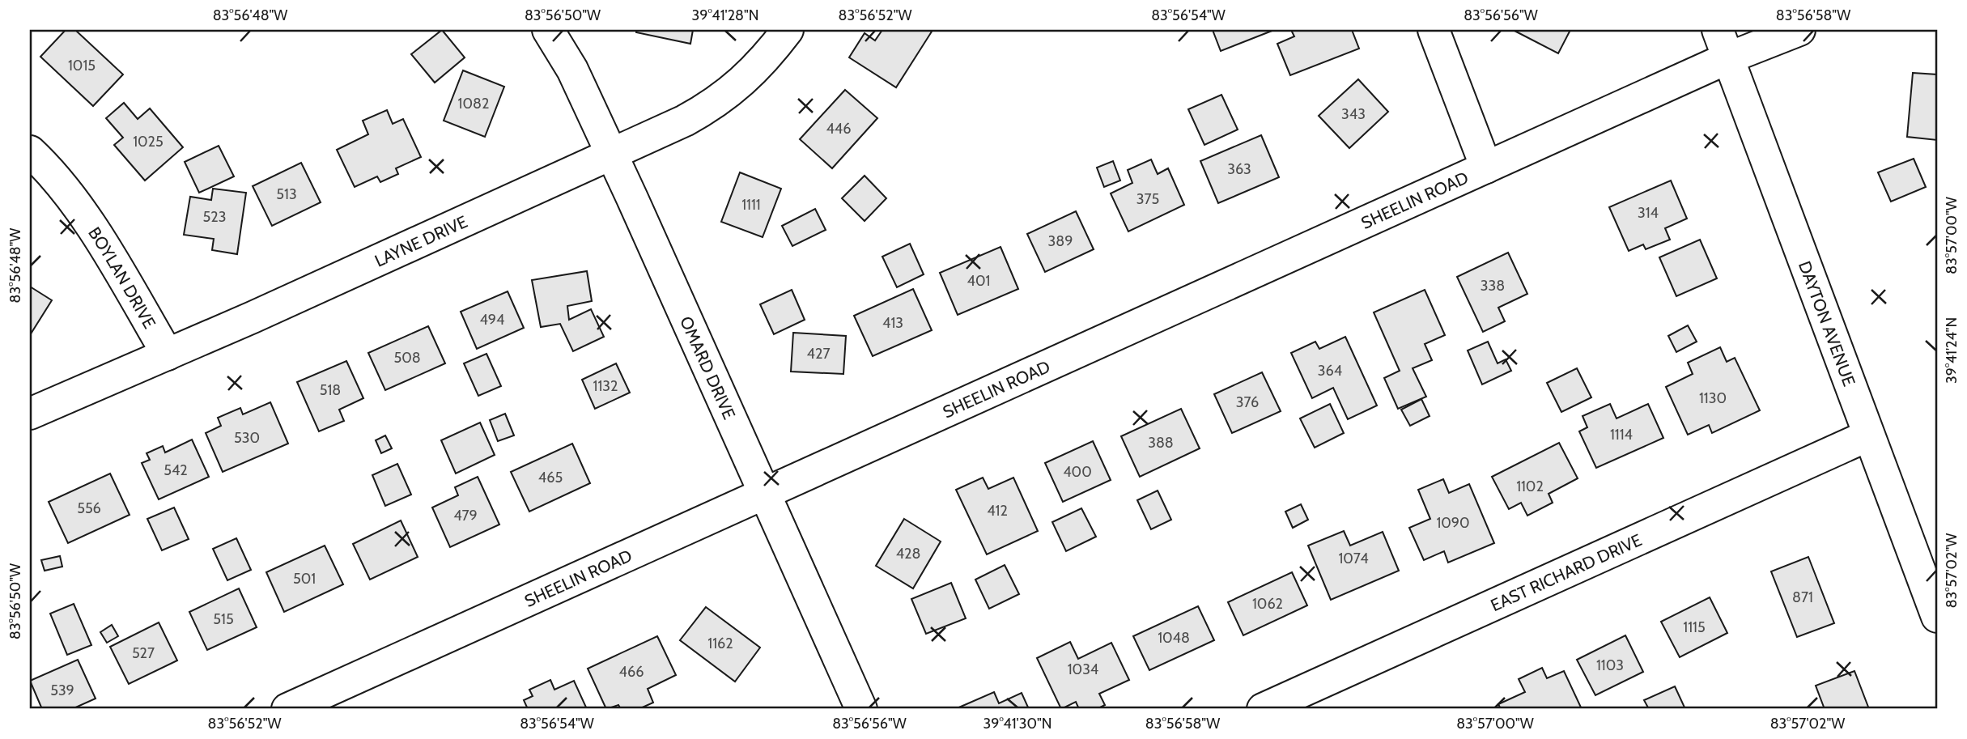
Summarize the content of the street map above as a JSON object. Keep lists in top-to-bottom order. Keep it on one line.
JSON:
{"streets":{"street":["SHEELIN ROAD","LAYNE DRIVE","BOYLAN DRIVE","DAYTON AVENUE","OMARD DRIVE","EAST RICHARD DRIVE"]},"crossings":[["SHEELIN ROAD","DAYTON AVENUE"],["SHEELIN ROAD","OMARD DRIVE"],["LAYNE DRIVE","BOYLAN DRIVE"],["LAYNE DRIVE","OMARD DRIVE"],["DAYTON AVENUE","EAST RICHARD DRIVE"]],"house_numbers":["1015","1082","343","446","1025","363","513","375","1111","314","523","389","401","338","494","413","427","508","364","1132","518","1130","376","1114","530","388","542","400","465","1102","556","412","479","1090","428","1074","501","871","1062","515","1115","1048","1162","527","1103","1034","466","539"],"coordinates":["83°56'48\"W","83°56'50\"W","39°41'28\"N","83°56'52\"W","83°56'54\"W","83°56'56\"W","83°56'58\"W","83°57'00\"W","39°41'24\"N","83°57'02\"W","39°41'30\"N"]}
